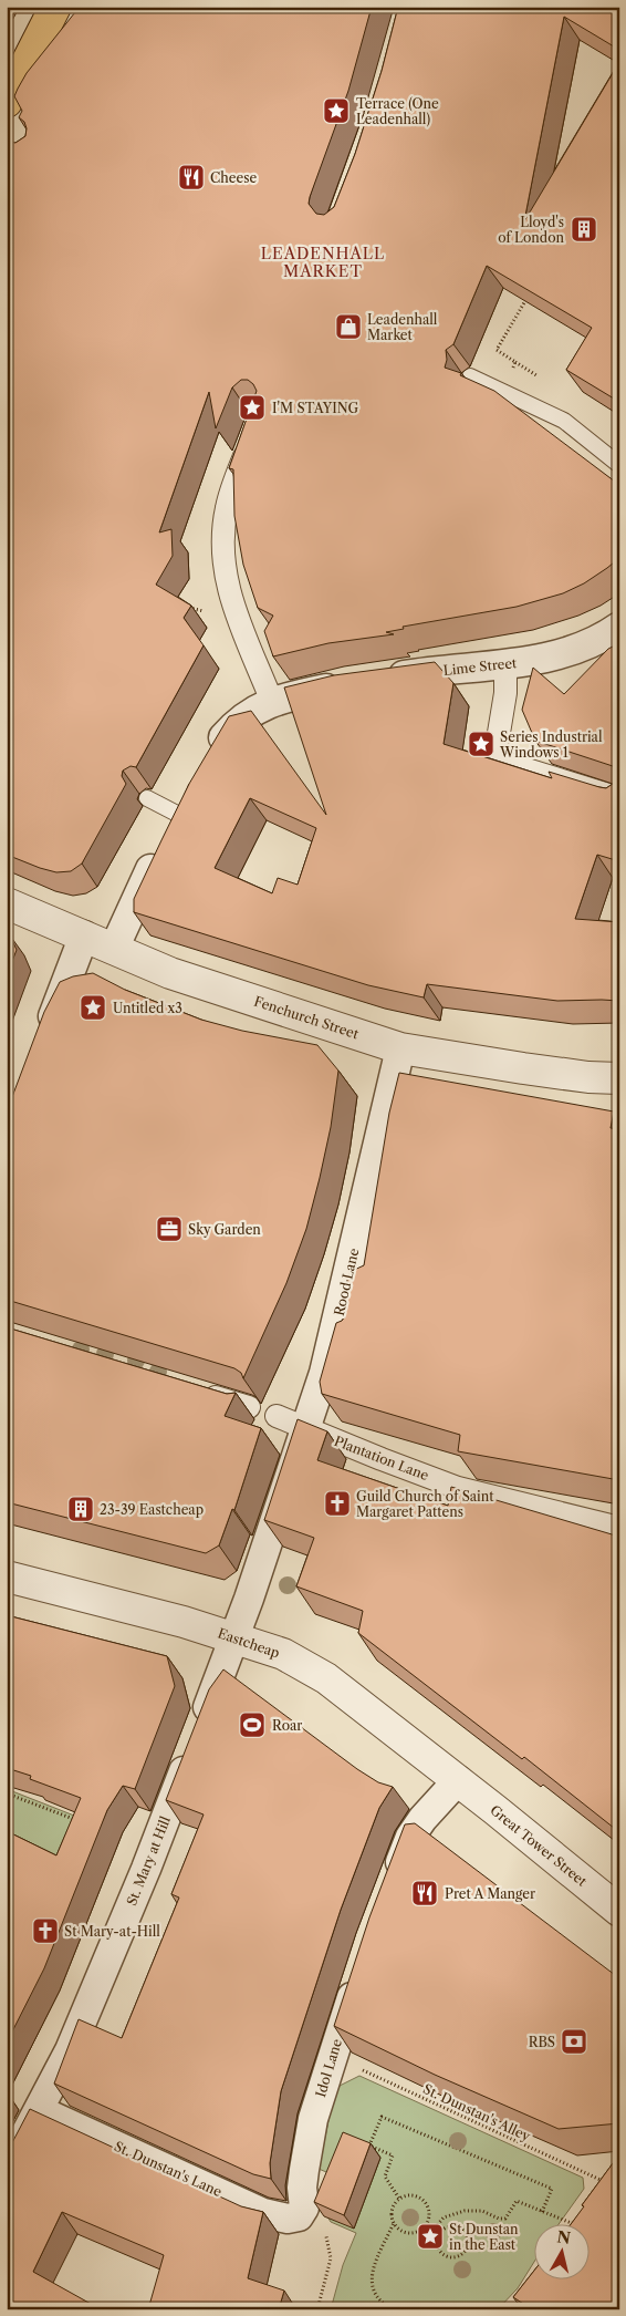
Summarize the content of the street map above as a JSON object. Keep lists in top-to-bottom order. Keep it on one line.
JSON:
{"streets":{"street":["Lime Street","Fenchurch Street","Rood Lane","Plantation Lane","Eastcheap","Great Tower Street","St. Mary at Hill","Idol Lane","St. Dunstan's Lane"],"path":["St. Dunstan's Alley"]},"crossings":[["Fenchurch Street","Rood Lane"],["Rood Lane","Plantation Lane"],["Rood Lane","Eastcheap"],["Rood Lane","St. Mary at Hill"],["Eastcheap","Great Tower Street"],["Eastcheap","St. Mary at Hill"],["St. Mary at Hill","St. Dunstan's Lane"],["Idol Lane","St. Dunstan's Alley"],["Idol Lane","St. Dunstan's Lane"]],"districts":["LEADENHALL MARKET"],"places":{"place":["Terrace (One Leadenhall)","I'M STAYING","Series Industrial Windows 1","Untitled x3","St Dunstan in the East"],"restaurant":["Cheese","Pret A Manger"],"building":["Lloyd's of London","23-39 Eastcheap"],"shop":["Leadenhall Market"],"office":["Sky Garden"],"church":["Guild Church of Saint Margaret Pattens","St Mary-at-Hill"],"sports":["Roar"],"bank":["RBS"]},"north":"top"}
